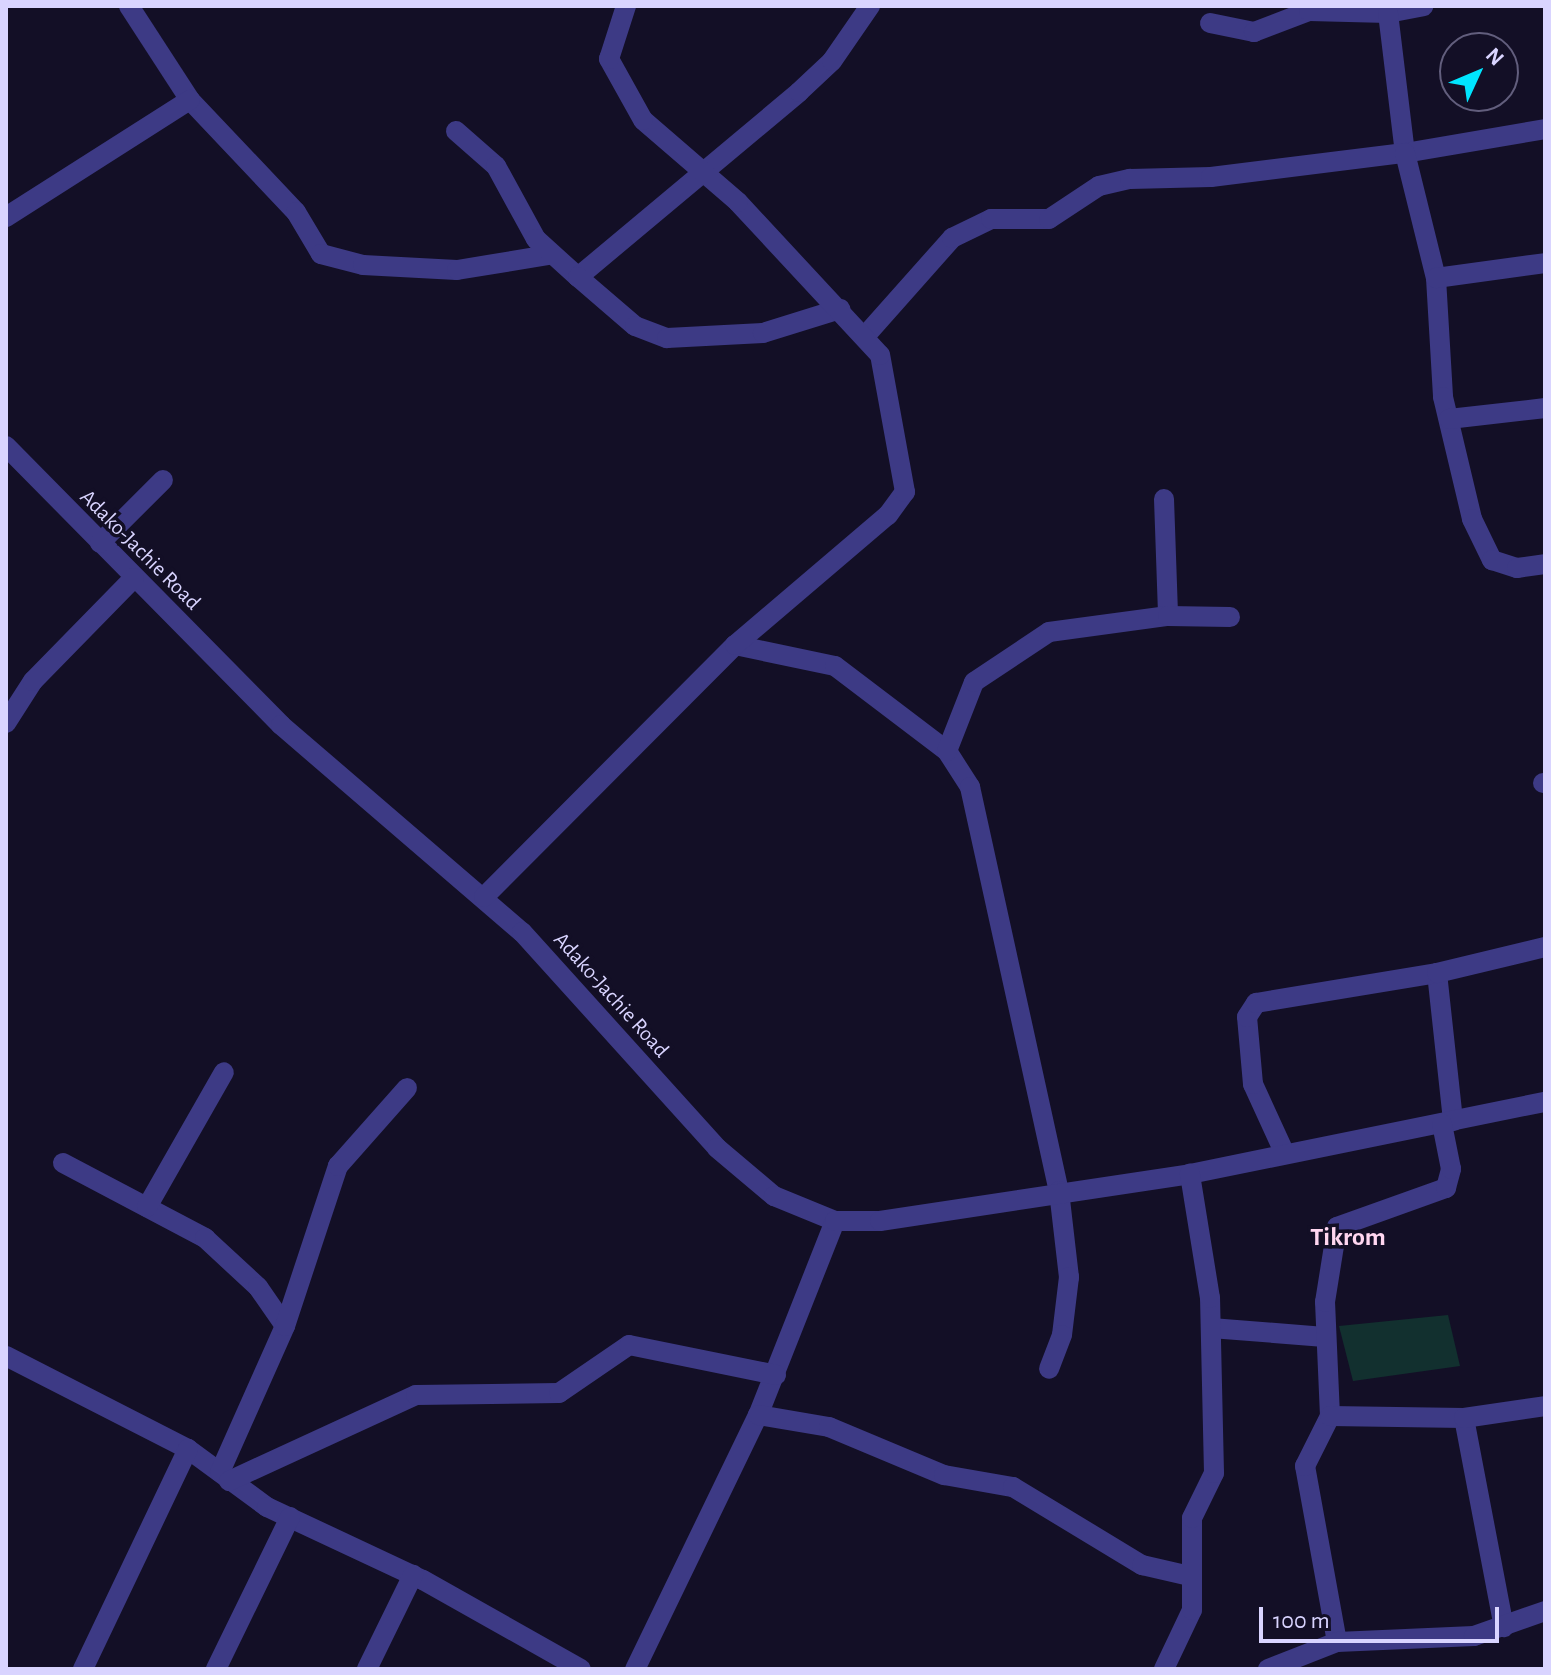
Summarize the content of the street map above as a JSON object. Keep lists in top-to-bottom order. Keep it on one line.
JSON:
{"streets":{"street":["Adako-Jachie Road"]},"districts":["Tikrom"],"scale_bar":"100 m","north":"top right"}
